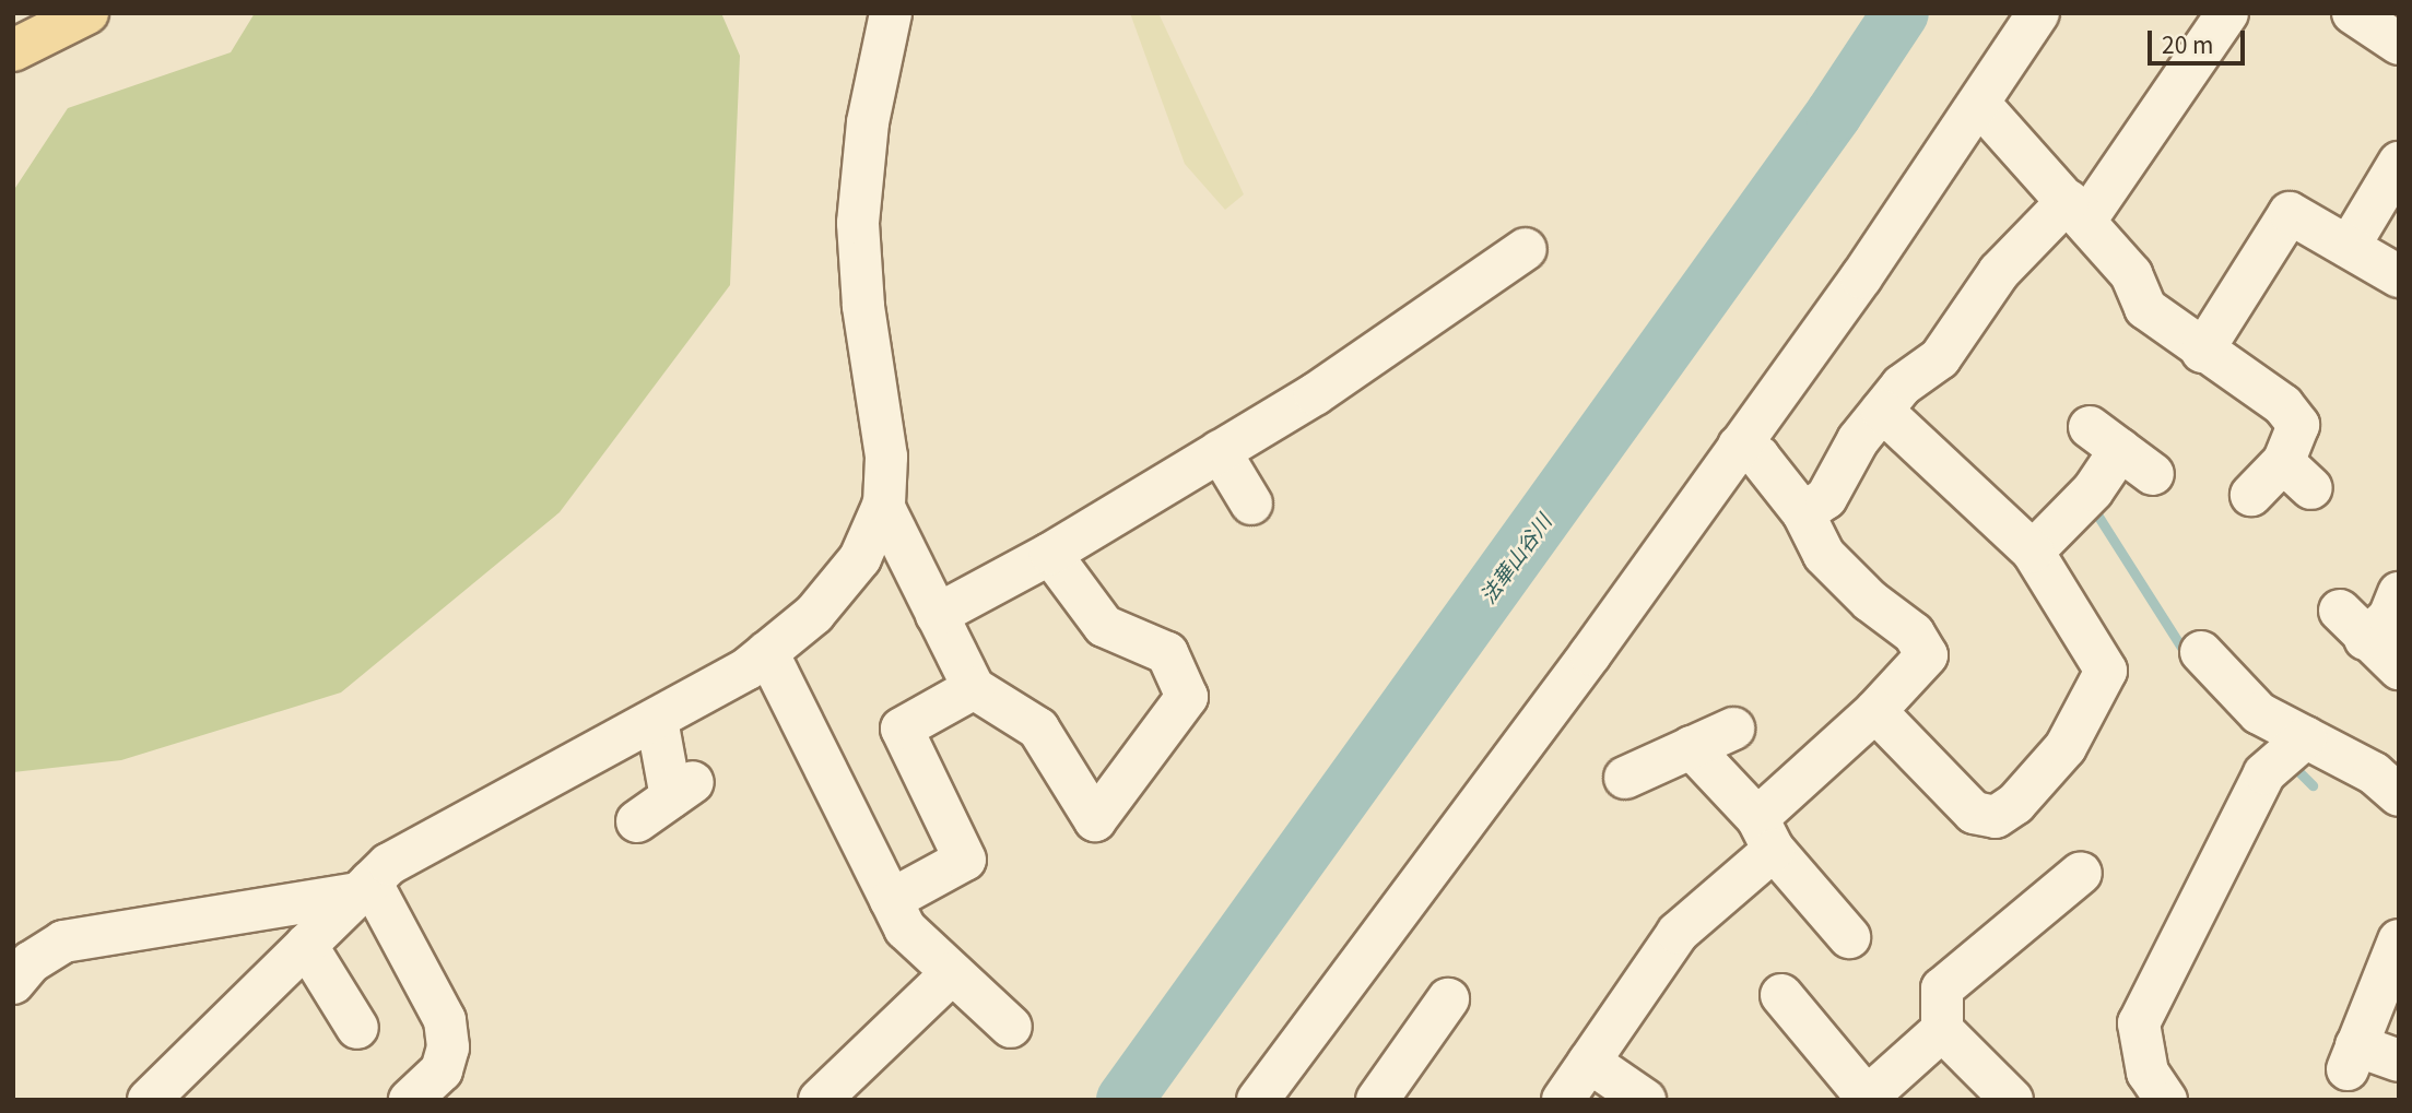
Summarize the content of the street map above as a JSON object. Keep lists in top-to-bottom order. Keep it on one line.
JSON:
{"water":["法華山谷川"],"scale_bar":"20 m"}
